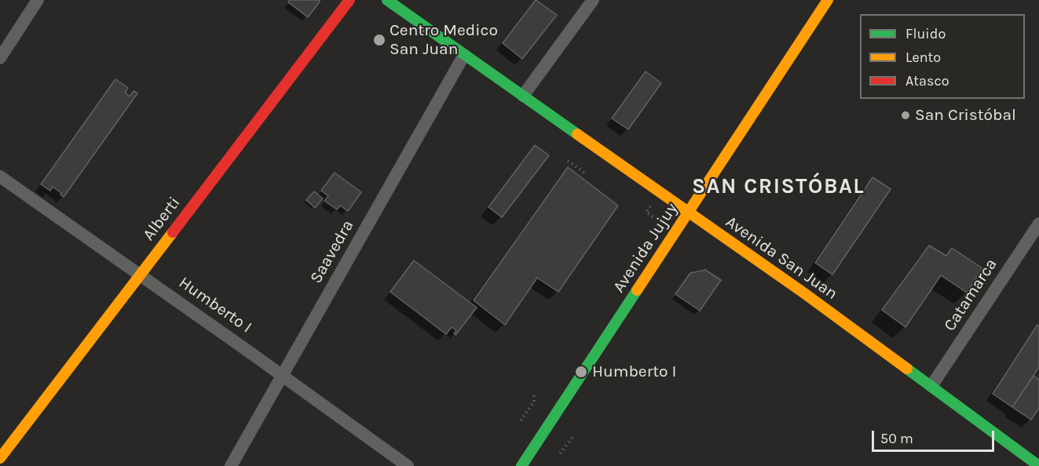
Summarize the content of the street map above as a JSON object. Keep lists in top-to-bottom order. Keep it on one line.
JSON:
{"streets":{"main road":["Alberti","Avenida Jujuy","Avenida San Juan"],"street":["Saavedra","Catamarca","Humberto I"]},"crossings":[["Alberti","Humberto I"],["Avenida Jujuy","Avenida San Juan"],["Saavedra","Avenida San Juan"],["Saavedra","Humberto I"],["Avenida San Juan","Catamarca"]],"districts":["SAN CRISTÓBAL"],"places":["Centro Medico San Juan","San Cristóbal","Humberto I"],"legend":["Fluido","Lento","Atasco"],"scale_bar":"50 m"}
